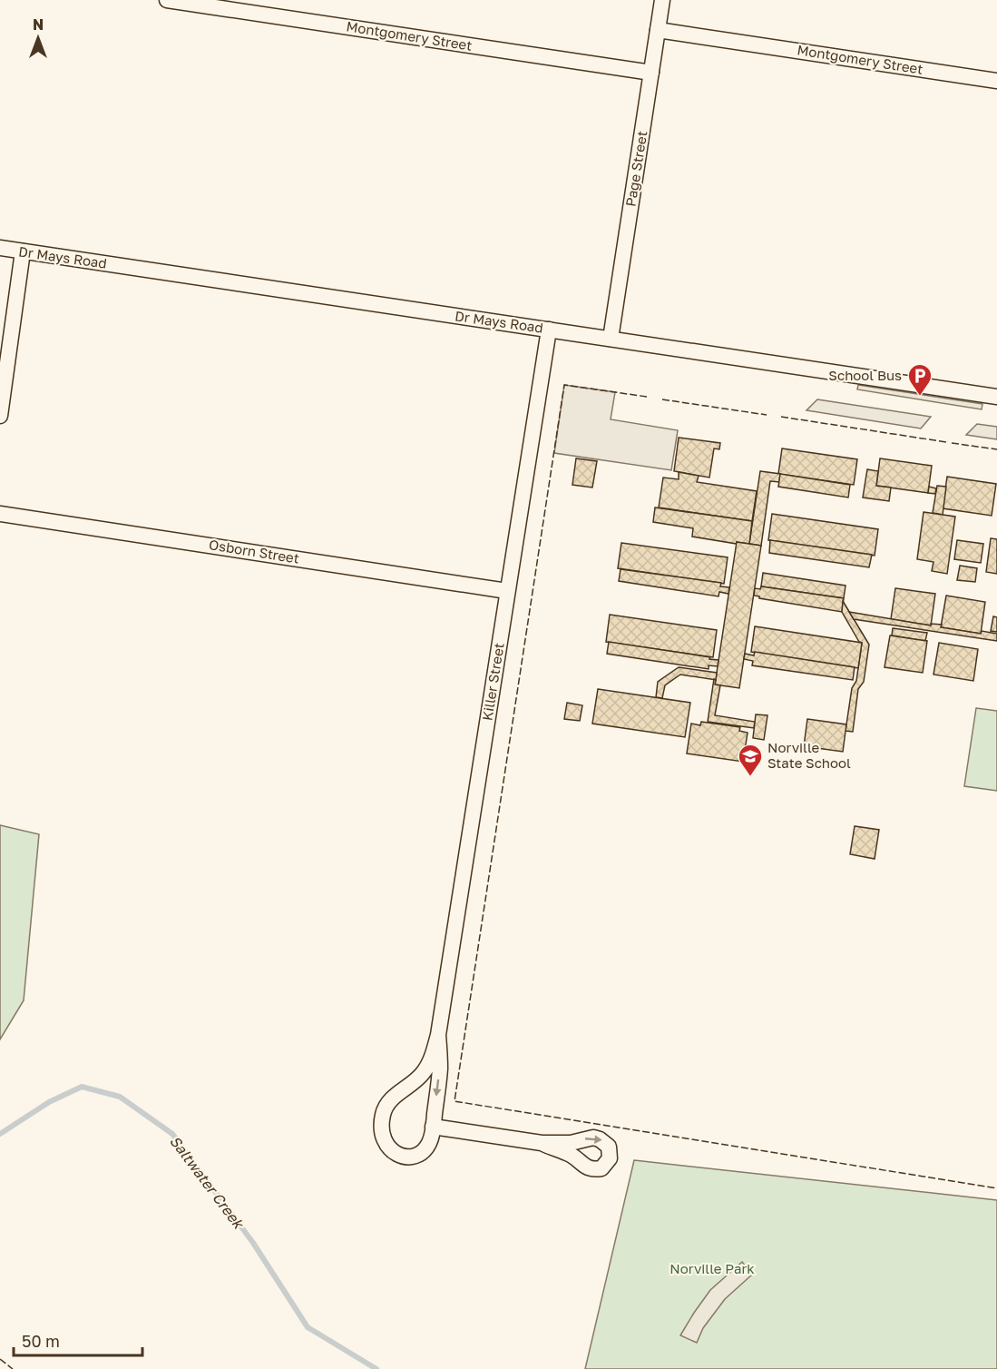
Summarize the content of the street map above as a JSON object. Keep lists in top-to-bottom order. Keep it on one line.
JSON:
{"streets":{"street":["Montgomery Street","Page Street","Dr Mays Road","Osborn Street","Killer Street"]},"crossings":[["Montgomery Street","Page Street"],["Page Street","Dr Mays Road"],["Dr Mays Road","Killer Street"],["Osborn Street","Killer Street"]],"water":["Saltwater Creek"],"parks":["Norville Park"],"places":{"parking":["School Bus"],"school or university":["Norville State School"]},"scale_bar":"50 m","north":"top"}
